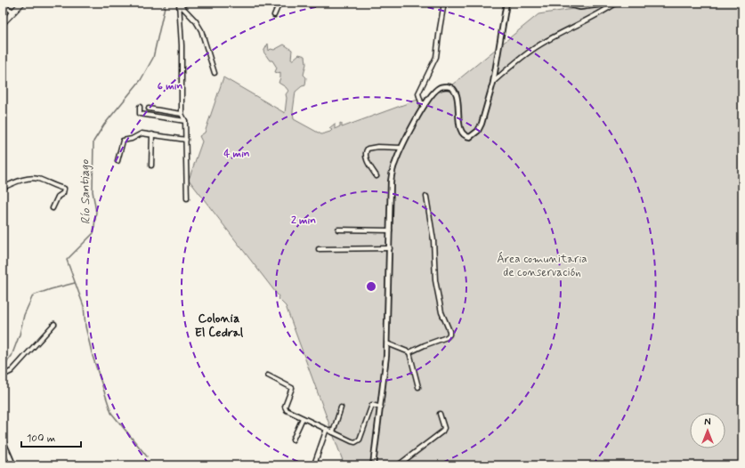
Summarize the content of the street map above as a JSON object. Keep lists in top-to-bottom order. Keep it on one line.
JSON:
{"districts":["Colonia El Cedral"],"water":["Río Santiago"],"parks":["Área comunitaria de conservación"],"scale_bar":"100 m","north":"top","rings":["6 min","4 min","2 min"]}
